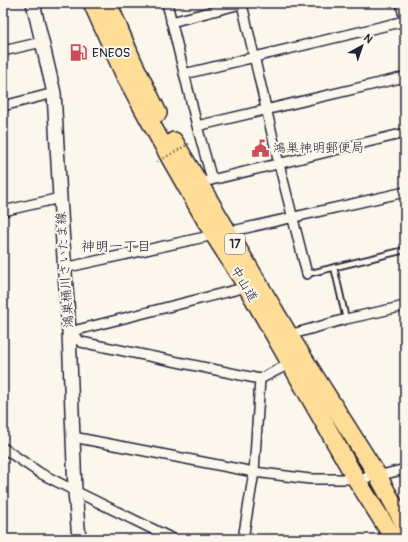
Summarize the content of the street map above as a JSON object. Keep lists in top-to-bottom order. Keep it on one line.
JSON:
{"streets":{"highway":["17","中山道"],"main road":["鴻巣桶川さいたま線"]},"districts":["神明一丁目"],"places":{"fuel station":["ENEOS"],"public building":["鴻巣神明郵便局"]},"north":"top right"}
